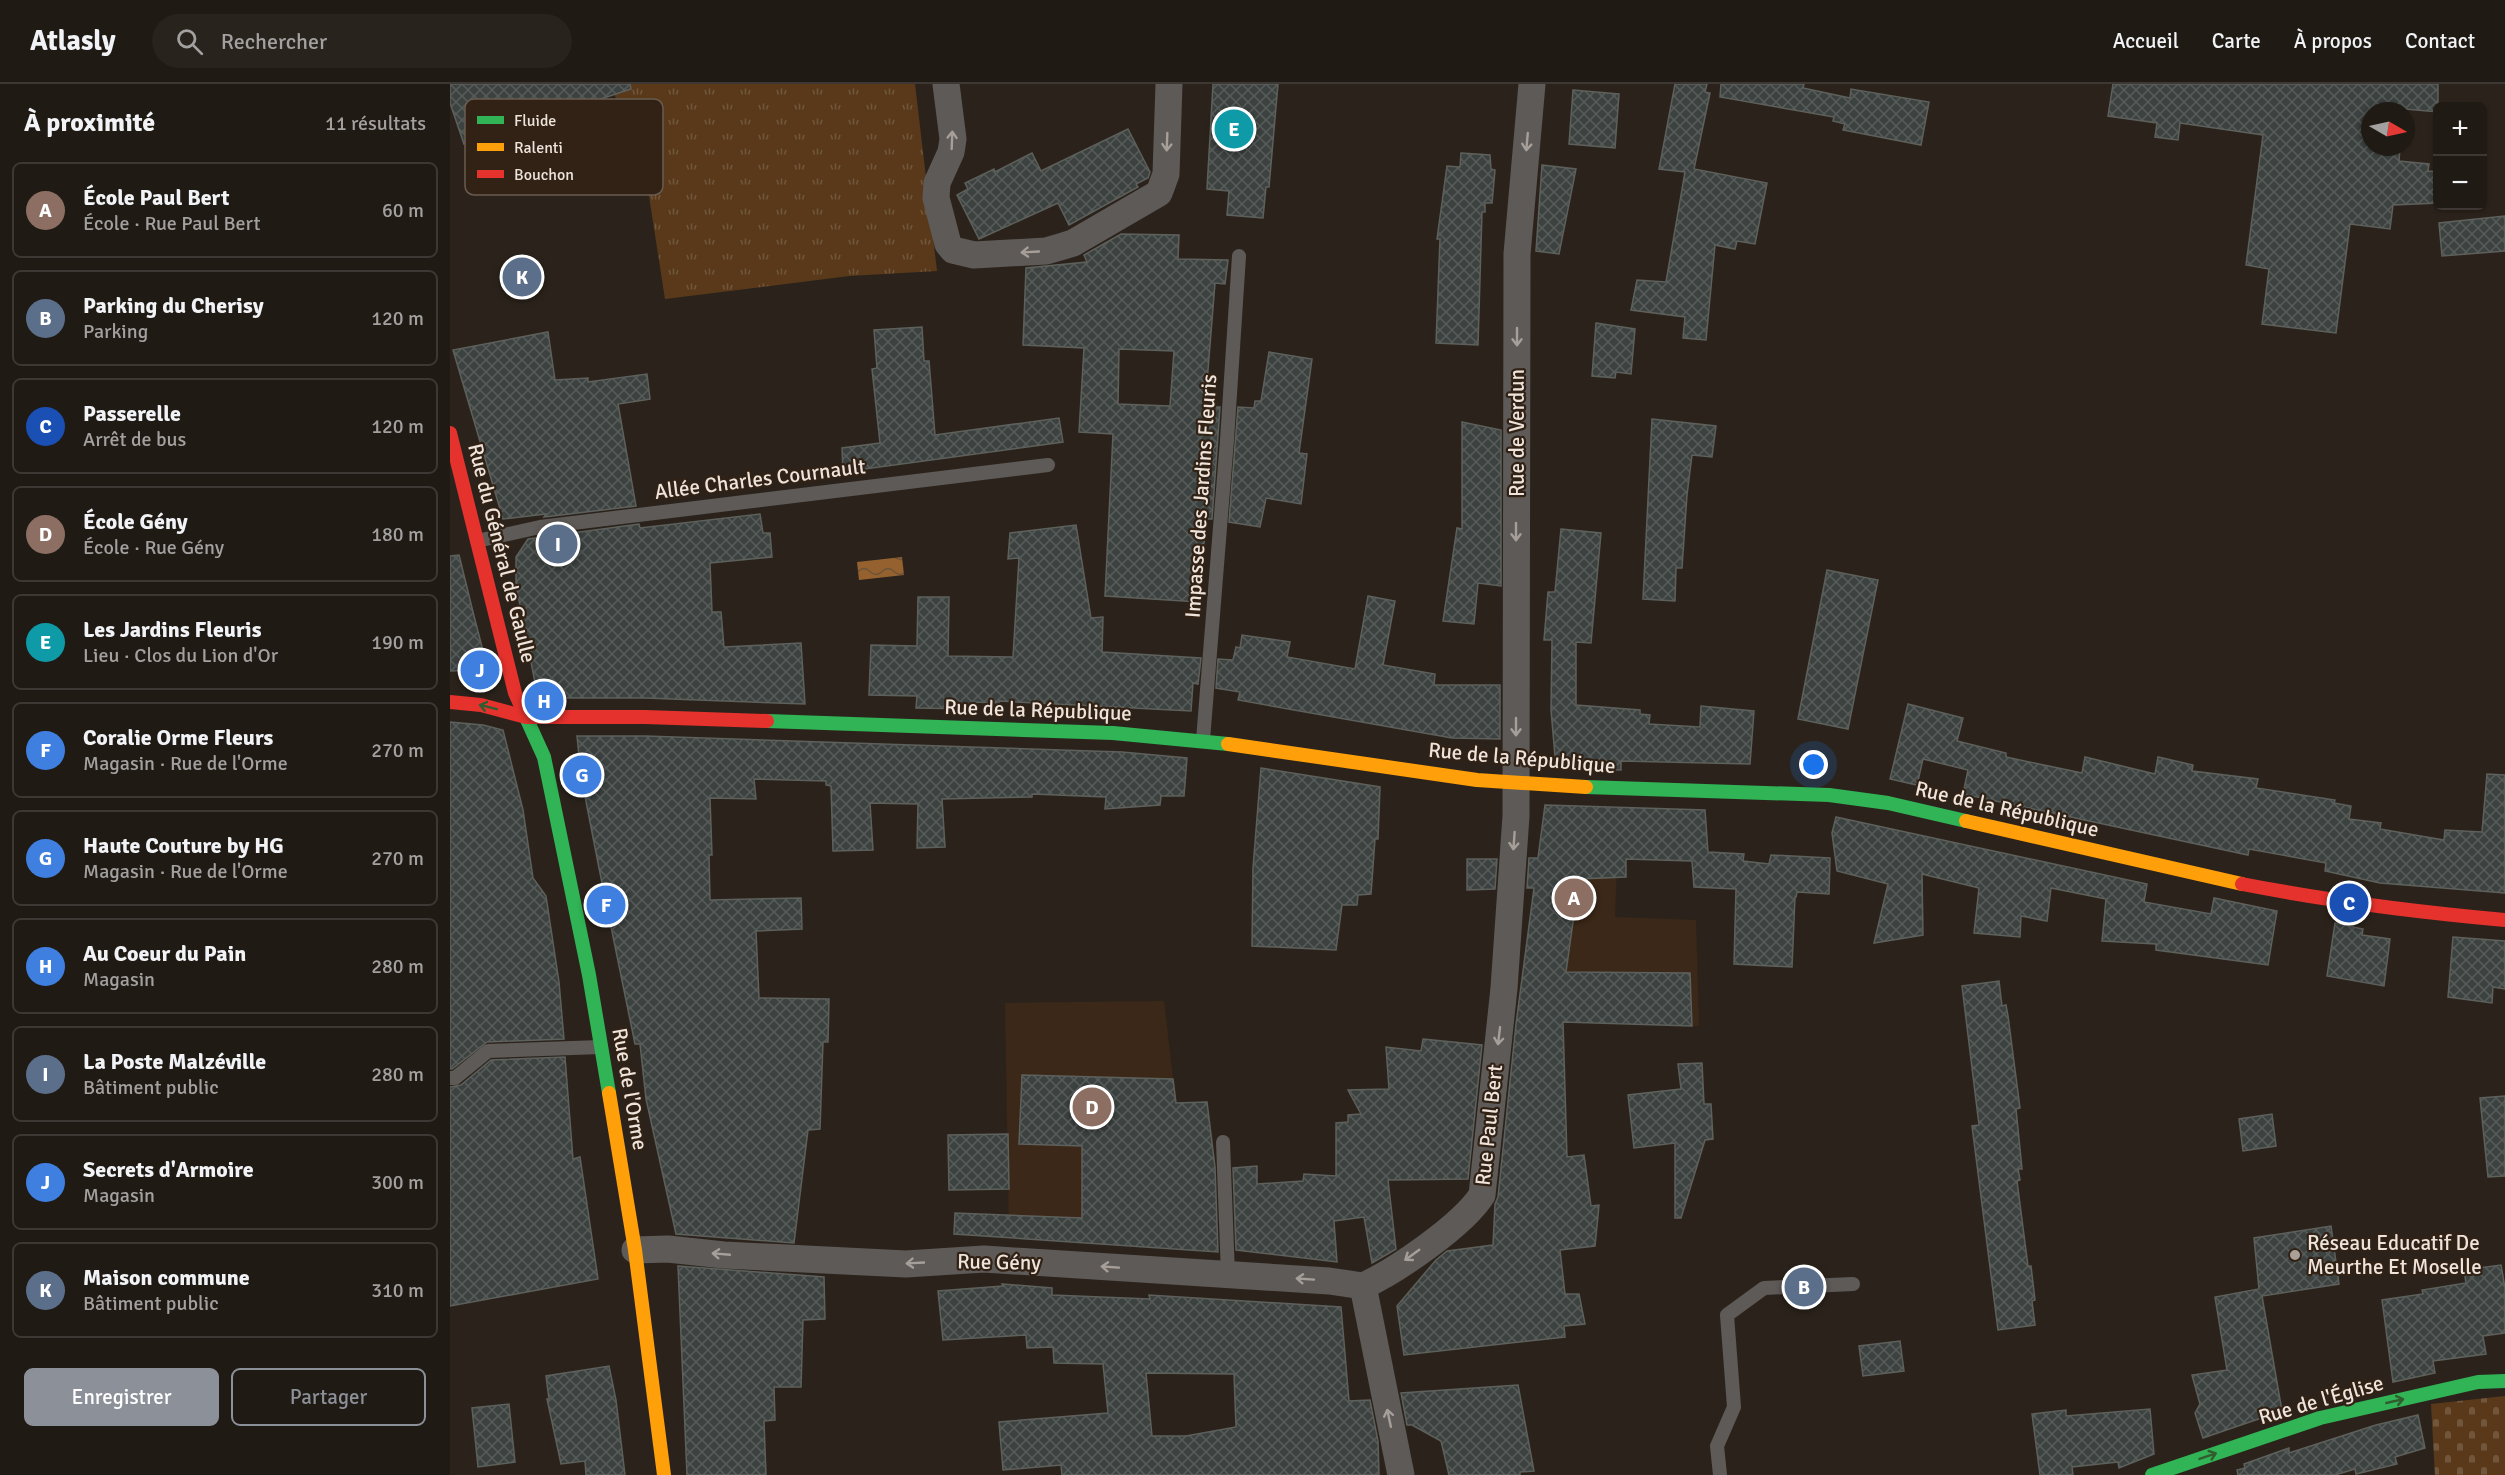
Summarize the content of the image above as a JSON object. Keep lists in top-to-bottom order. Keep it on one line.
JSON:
{"streets":{"main road":["Rue du Général de Gaulle","Rue de la République","Rue de l'Orme","Rue de l'Église"],"street":["Rue de Verdun","Rue Paul Bert","Rue Gény"],"lane":["Allée Charles Cournault","Impasse des Jardins Fleuris"]},"crossings":[["Rue de Verdun","Rue de la République"],["Rue de Verdun","Rue Paul Bert"],["Allée Charles Cournault","Rue du Général de Gaulle"],["Impasse des Jardins Fleuris","Rue de la République"],["Rue du Général de Gaulle","Rue de la République"],["Rue du Général de Gaulle","Rue de l'Orme"],["Rue de la République","Rue de l'Orme"],["Rue de la République","Rue Paul Bert"],["Rue de l'Orme","Rue Gény"],["Rue Paul Bert","Rue Gény"]],"one_way":["Rue de Verdun","Rue Paul Bert","Rue Gény","Rue de l'Église"],"places":["Réseau Educatif De Meurthe Et Moselle"],"legend":["Fluide","Ralenti","Bouchon"],"north":"right","page":{"header":"Atlasly","search":"Rechercher","nav":["Accueil","Carte","À propos","Contact"],"heading":["À proximité","11 résultats"],"map_buttons":["+","−"],"pins":["E","K","I","J","H","G","A","C","F","D","B"],"list":[{"mark":"A","name":"École Paul Bert","note":"École · Rue Paul Bert","value":"60 m"},{"mark":"B","name":"Parking du Cherisy","note":"Parking","value":"120 m"},{"mark":"C","name":"Passerelle","note":"Arrêt de bus","value":"120 m"},{"mark":"D","name":"École Gény","note":"École · Rue Gény","value":"180 m"},{"mark":"E","name":"Les Jardins Fleuris","note":"Lieu · Clos du Lion d'Or","value":"190 m"},{"mark":"F","name":"Coralie Orme Fleurs","note":"Magasin · Rue de l'Orme","value":"270 m"},{"mark":"G","name":"Haute Couture by HG","note":"Magasin · Rue de l'Orme","value":"270 m"},{"mark":"H","name":"Au Coeur du Pain","note":"Magasin","value":"280 m"},{"mark":"I","name":"La Poste Malzéville","note":"Bâtiment public","value":"280 m"},{"mark":"J","name":"Secrets d'Armoire","note":"Magasin","value":"300 m"},{"mark":"K","name":"Maison commune","note":"Bâtiment public","value":"310 m"}],"buttons":["Enregistrer","Partager"]}}
